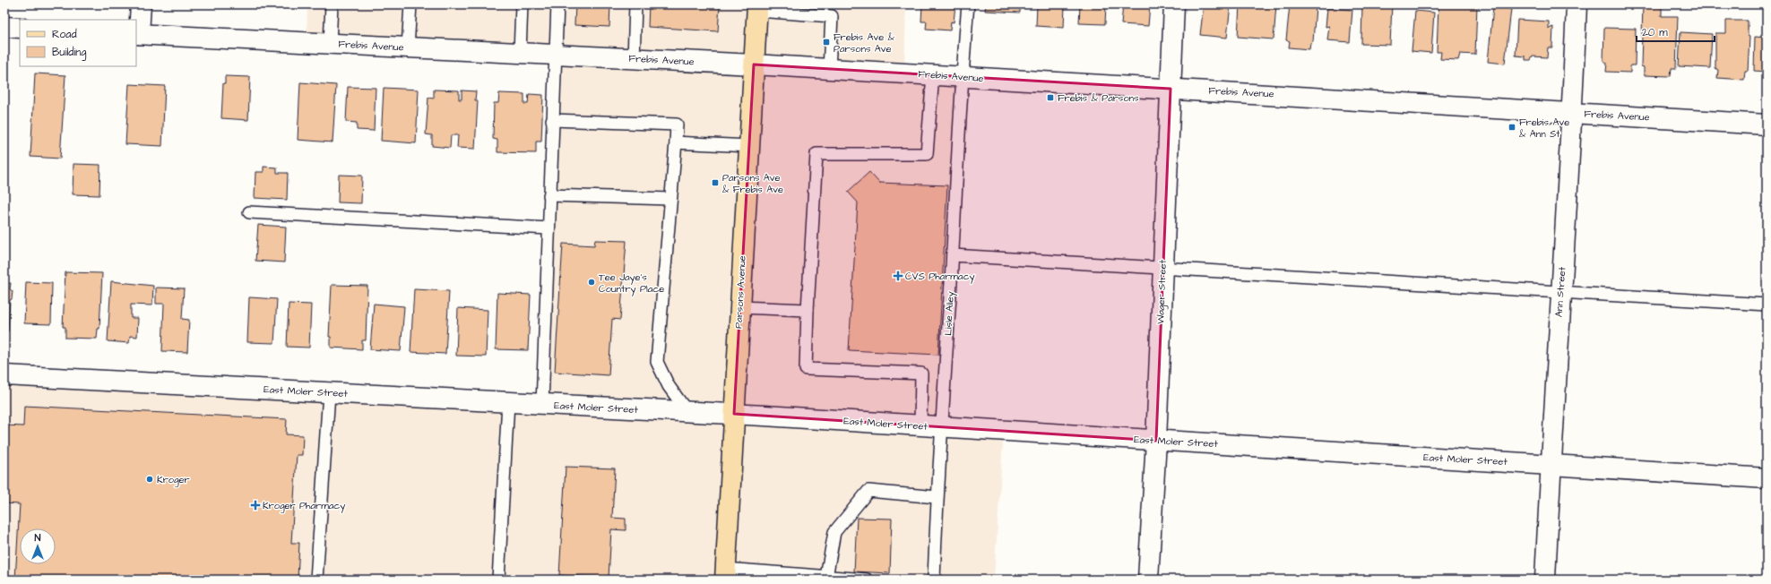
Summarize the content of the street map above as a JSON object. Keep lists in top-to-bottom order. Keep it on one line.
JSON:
{"streets":{"main road":["Parsons Avenue"],"street":["Frebis Avenue","Wager Street","Ann Street","East Moler Street"],"lane":["Lisle Alley"]},"crossings":[["Frebis Avenue","Parsons Avenue"],["Frebis Avenue","Wager Street"],["Frebis Avenue","Ann Street"],["Frebis Avenue","Lisle Alley"],["Parsons Avenue","East Moler Street"],["Wager Street","East Moler Street"],["Ann Street","East Moler Street"],["Lisle Alley","East Moler Street"]],"places":{"transit":["Frebis Ave & Parsons Ave","Frebis & Parsons","Frebis Ave & Ann St","Parsons Ave & Frebis Ave"],"health":["CVS Pharmacy","Kroger Pharmacy"],"other":["Tee Jaye's Country Place","Kroger"]},"legend":["Road","Building"],"scale_bar":"20 m","north":"top"}
